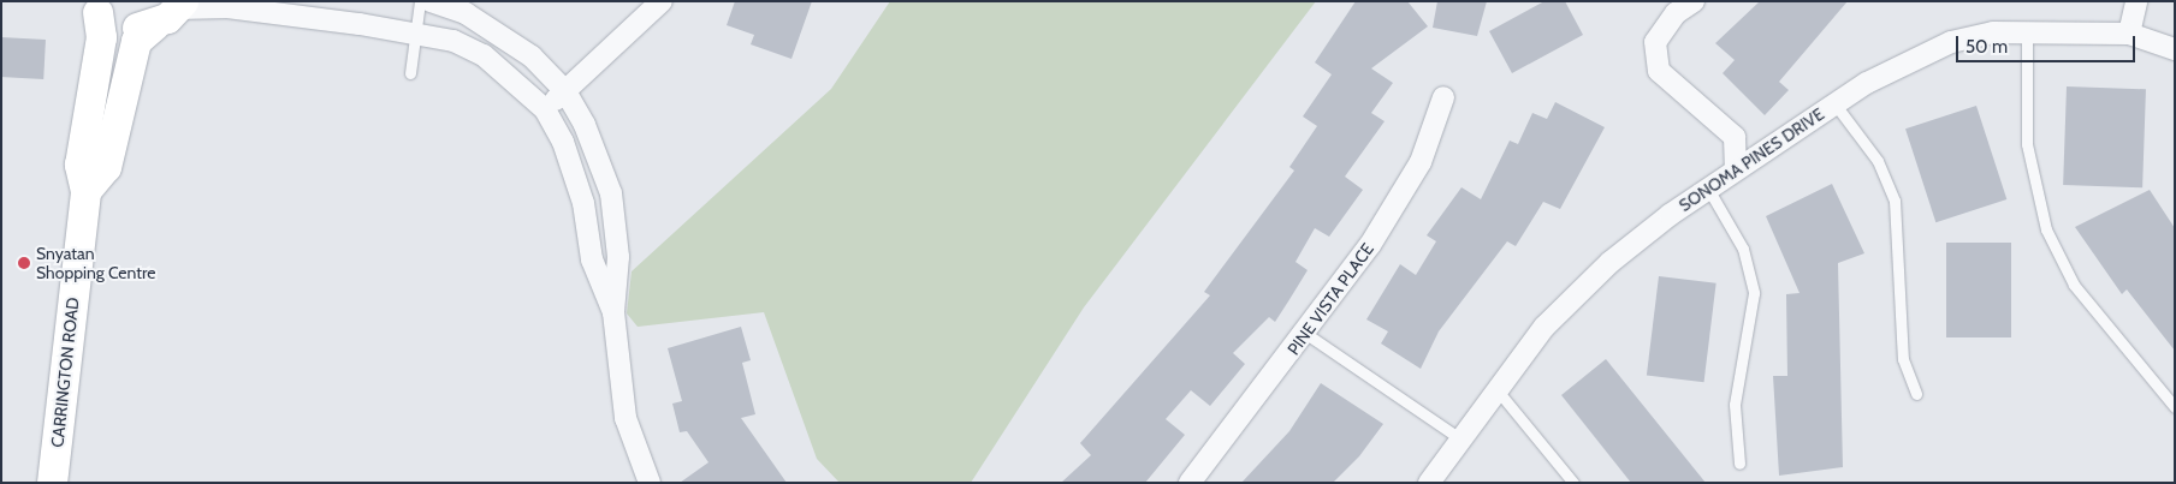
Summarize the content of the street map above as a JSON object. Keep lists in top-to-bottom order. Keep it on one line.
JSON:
{"streets":{"street":["SONOMA PINES DRIVE","PINE VISTA PLACE","CARRINGTON ROAD"]},"places":["Snyatan Shopping Centre"],"scale_bar":"50 m"}
